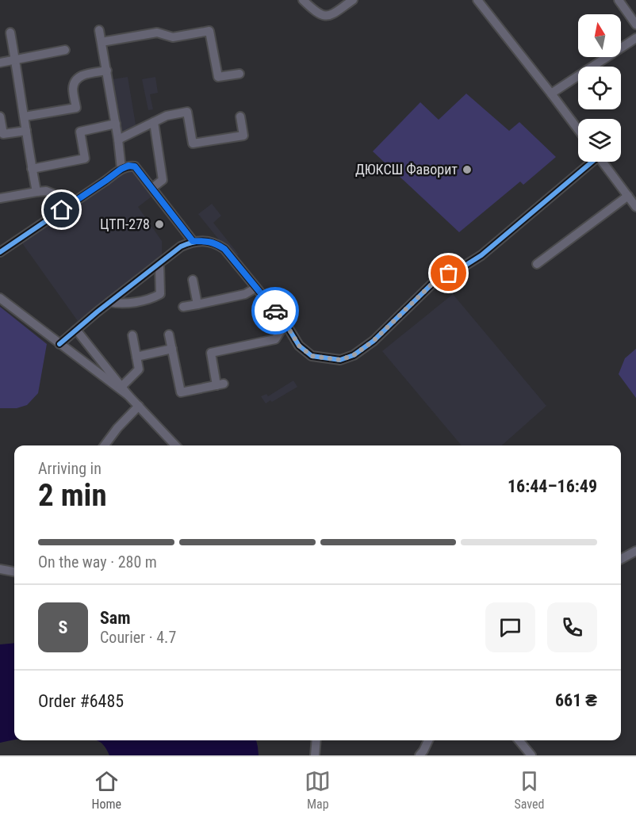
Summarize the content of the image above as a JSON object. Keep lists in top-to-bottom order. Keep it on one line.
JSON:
{"places":["ДЮКСШ Фаворит","ЦТП-278"],"north":"top","page":{"heading":["2 min","Arriving in","16:44–16:49"],"panel":["Sam","Courier · 4.7","Order #6485","661 ₴"],"bar":"On the way · 280 m","round":"S","tabs":["Home","Map","Saved"]}}
